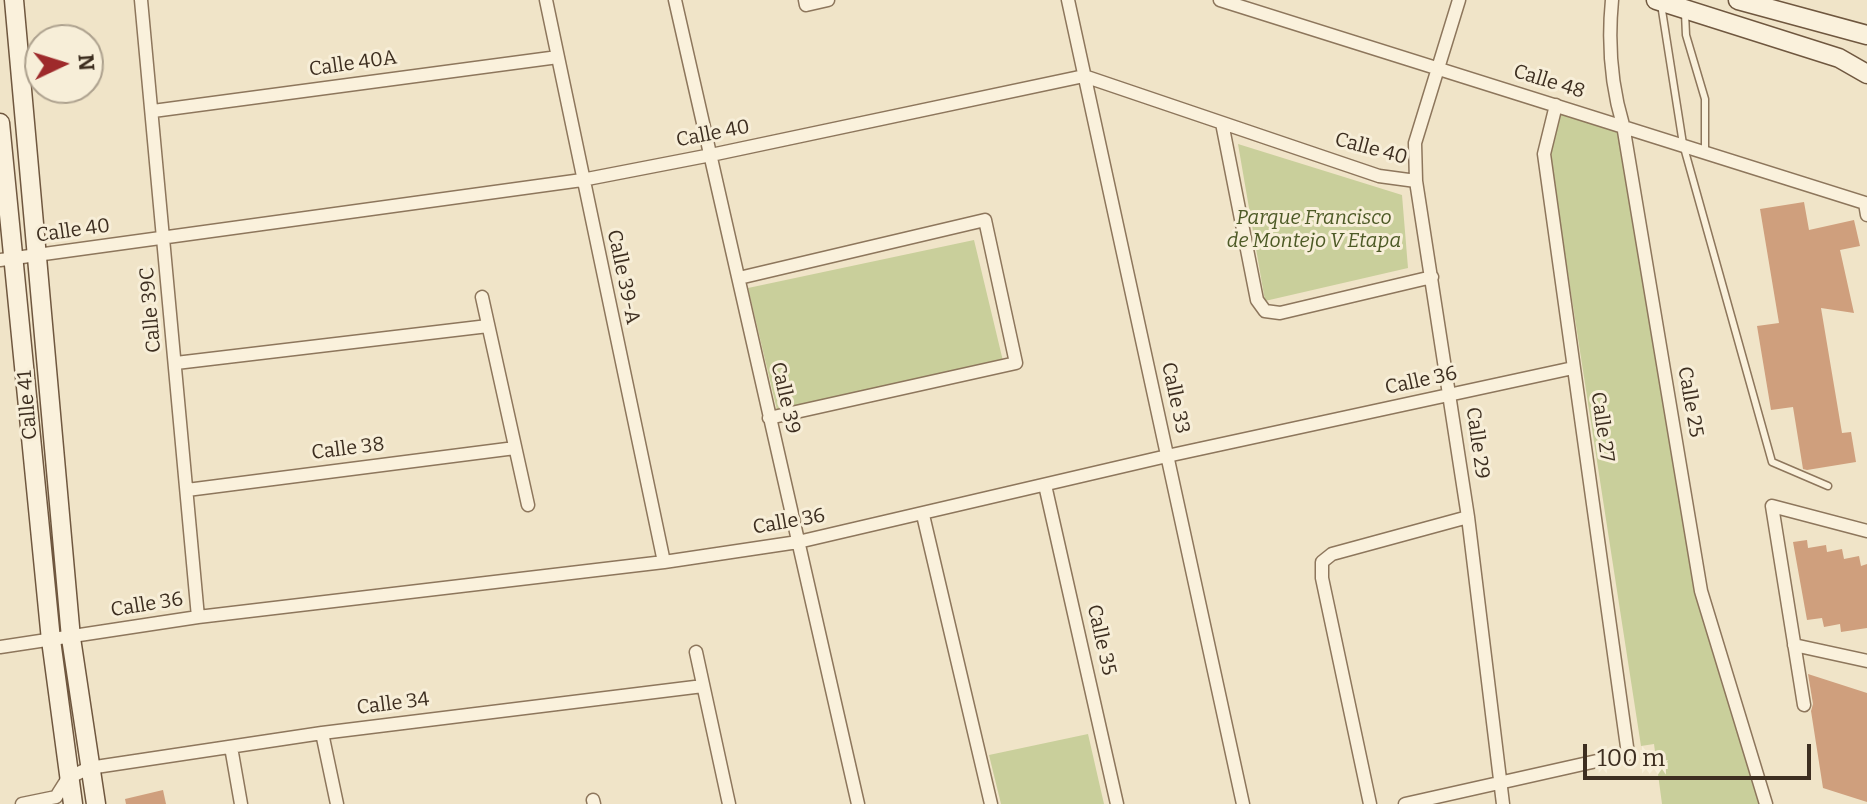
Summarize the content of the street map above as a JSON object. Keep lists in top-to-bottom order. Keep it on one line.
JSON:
{"streets":{"main road":["Calle 41"],"street":["Calle 40A","Calle 48","Calle 40","Calle 39-A","Calle 39C","Calle 36","Calle 39","Calle 33","Calle 25","Calle 27","Calle 29","Calle 38","Calle 35","Calle 34"]},"crossings":[["Calle 40A","Calle 39-A"],["Calle 40A","Calle 39C"],["Calle 48","Calle 25"],["Calle 48","Calle 27"],["Calle 48","Calle 29"],["Calle 40","Calle 39-A"],["Calle 40","Calle 39C"],["Calle 40","Calle 39"],["Calle 40","Calle 33"],["Calle 40","Calle 41"],["Calle 40","Calle 29"],["Calle 39-A","Calle 36"],["Calle 39C","Calle 36"],["Calle 39C","Calle 38"],["Calle 36","Calle 39"],["Calle 36","Calle 33"],["Calle 36","Calle 41"],["Calle 36","Calle 27"],["Calle 36","Calle 29"],["Calle 36","Calle 35"],["Calle 41","Calle 34"],["Calle 27","Calle 29"]],"parks":["Parque Francisco de Montejo V Etapa"],"scale_bar":"100 m","north":"right"}
